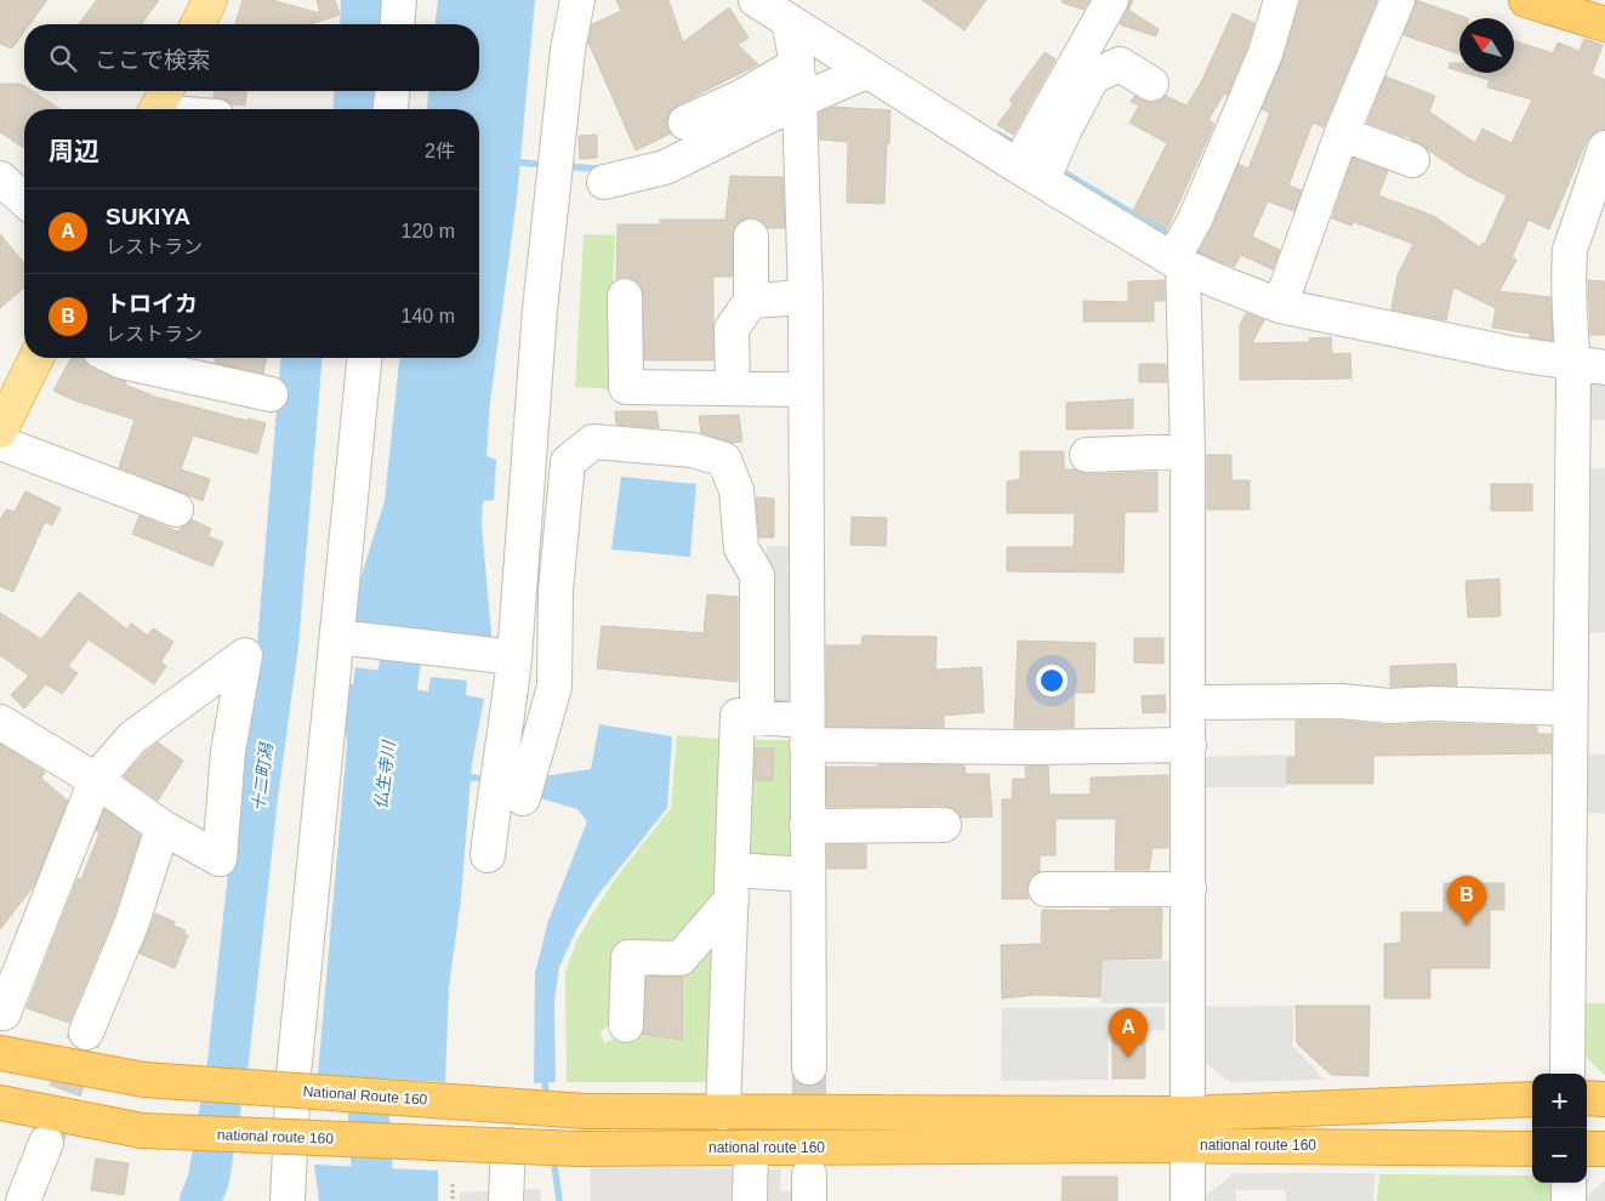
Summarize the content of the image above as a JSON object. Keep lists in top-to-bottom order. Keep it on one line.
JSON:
{"streets":{"highway":["National Route 160","national route 160"]},"crossings":[["National Route 160","national route 160"]],"water":["仏生寺川","十二町潟"],"north":"top left","page":{"search":"ここで検索","heading":["周辺","2件"],"list":[{"mark":"A","name":"SUKIYA","note":"レストラン","value":"120 m"},{"mark":"B","name":"トロイカ","note":"レストラン","value":"140 m"}],"pins":["B","A"],"map_buttons":["+","−"]}}
